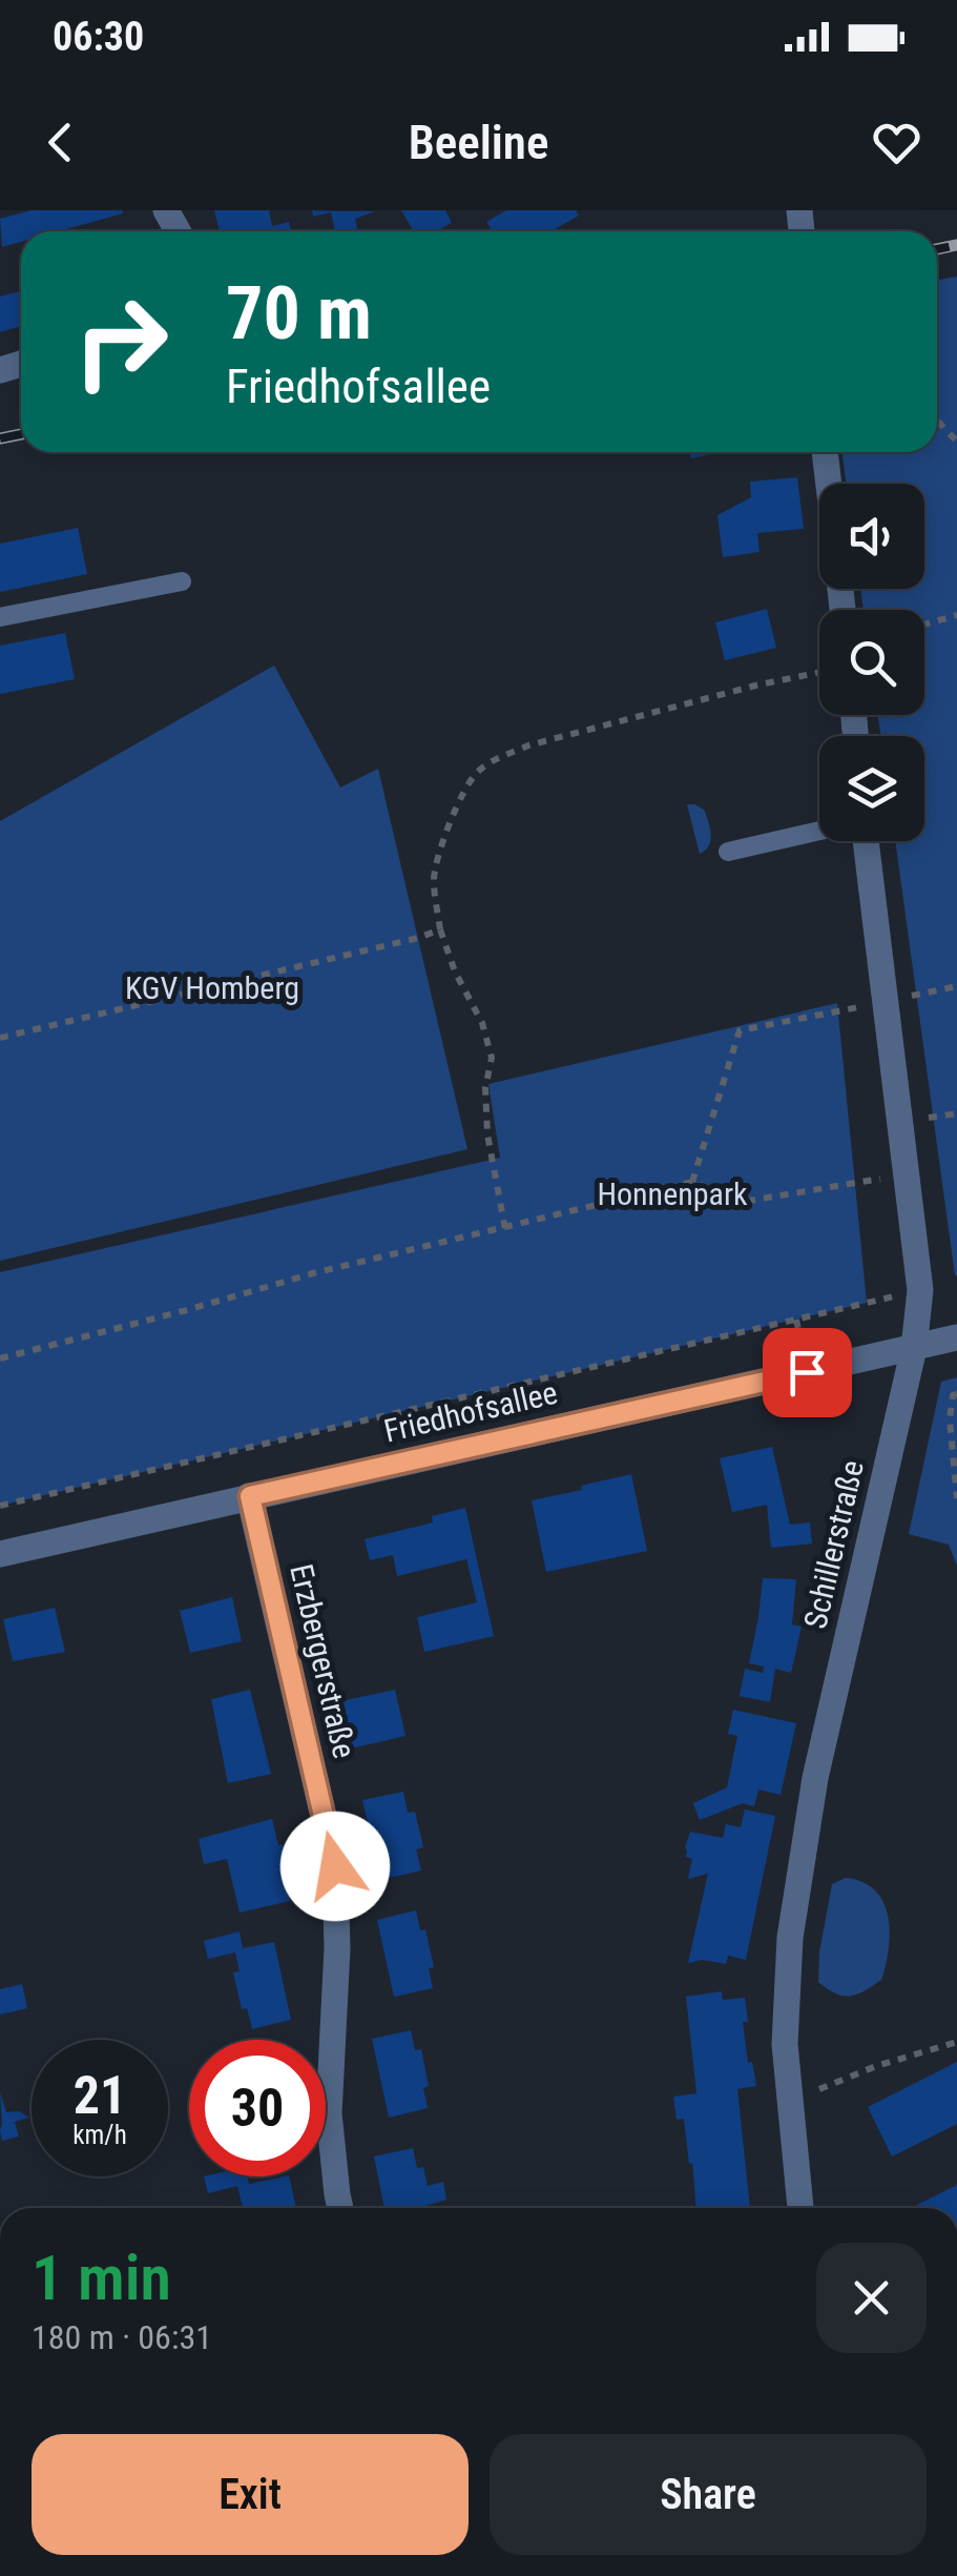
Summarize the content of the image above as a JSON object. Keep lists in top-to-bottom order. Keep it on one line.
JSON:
{"streets":{"street":["Friedhofsallee","Schillerstraße","Erzbergerstraße"]},"crossings":[["Friedhofsallee","Schillerstraße"],["Friedhofsallee","Erzbergerstraße"]],"parks":["KGV Homberg","Honnenpark"],"page":{"status":"06:30","header":"Beeline","turn":["70 m","Friedhofsallee"],"speed":"21 km/h","limit":"30","heading":["1 min","180 m · 06:31"],"buttons":["Exit","Share"]}}
